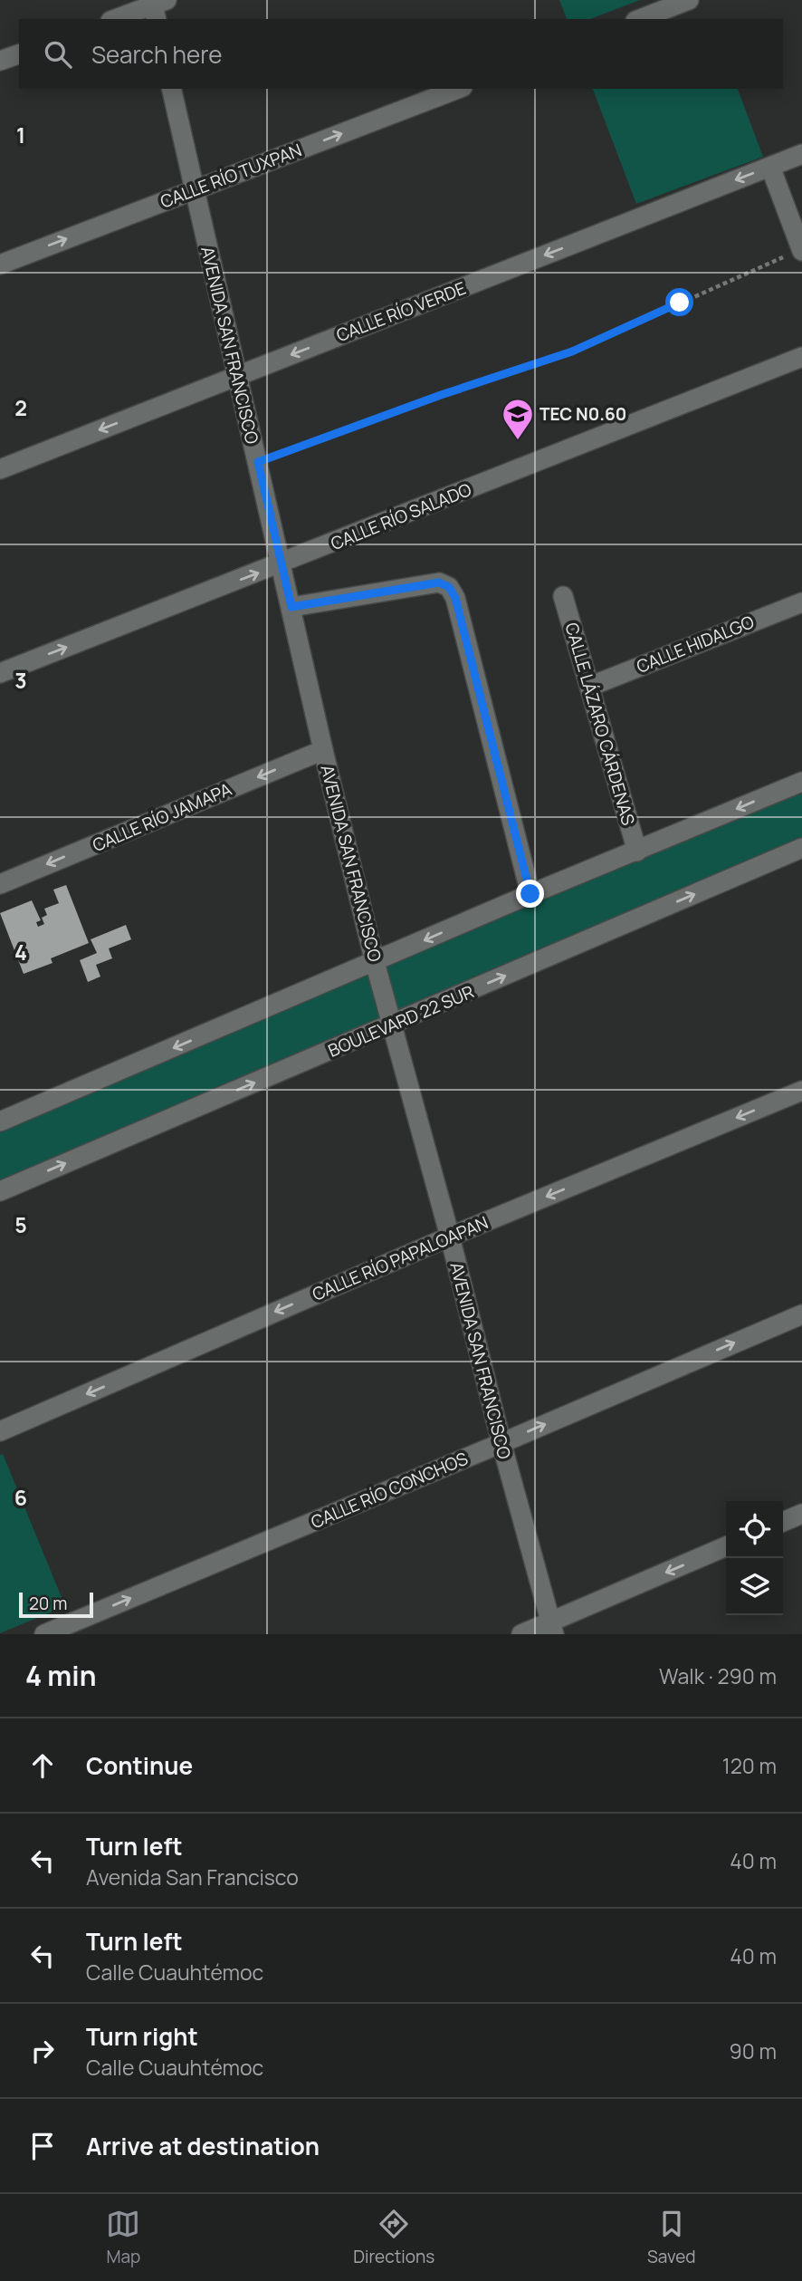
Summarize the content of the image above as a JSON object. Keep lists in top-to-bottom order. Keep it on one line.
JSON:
{"streets":{"street":["CALLE RÍO TUXPAN","CALLE RÍO VERDE","AVENIDA SAN FRANCISCO","CALLE RÍO SALADO","CALLE HIDALGO","CALLE LÁZARO CÁRDENAS","CALLE RÍO JAMAPA","BOULEVARD 22 SUR","CALLE RÍO PAPALOAPAN","CALLE RÍO CONCHOS"]},"crossings":[["CALLE RÍO TUXPAN","AVENIDA SAN FRANCISCO"],["CALLE RÍO VERDE","AVENIDA SAN FRANCISCO"],["AVENIDA SAN FRANCISCO","CALLE RÍO SALADO"],["AVENIDA SAN FRANCISCO","CALLE RÍO JAMAPA"],["AVENIDA SAN FRANCISCO","BOULEVARD 22 SUR"],["AVENIDA SAN FRANCISCO","CALLE RÍO PAPALOAPAN"],["AVENIDA SAN FRANCISCO","CALLE RÍO CONCHOS"],["CALLE HIDALGO","CALLE LÁZARO CÁRDENAS"]],"one_way":["CALLE RÍO TUXPAN","CALLE RÍO VERDE","CALLE RÍO SALADO","CALLE RÍO JAMAPA","CALLE RÍO PAPALOAPAN","CALLE RÍO CONCHOS"],"places":{"school or university":["TEC N0.60"]},"scale_bar":"20 m","page":{"search":"Search here","scale":"20 m","heading":["4 min","Walk · 290 m"],"list":[["Continue","120 m"],["Turn left","Avenida San Francisco","40 m"],["Turn left","Calle Cuauhtémoc","40 m"],["Turn right","Calle Cuauhtémoc","90 m"],"Arrive at destination"],"nav":["Map","Directions","Saved"]},"grid":{"rows":["1","2","3","4","5","6"]}}
